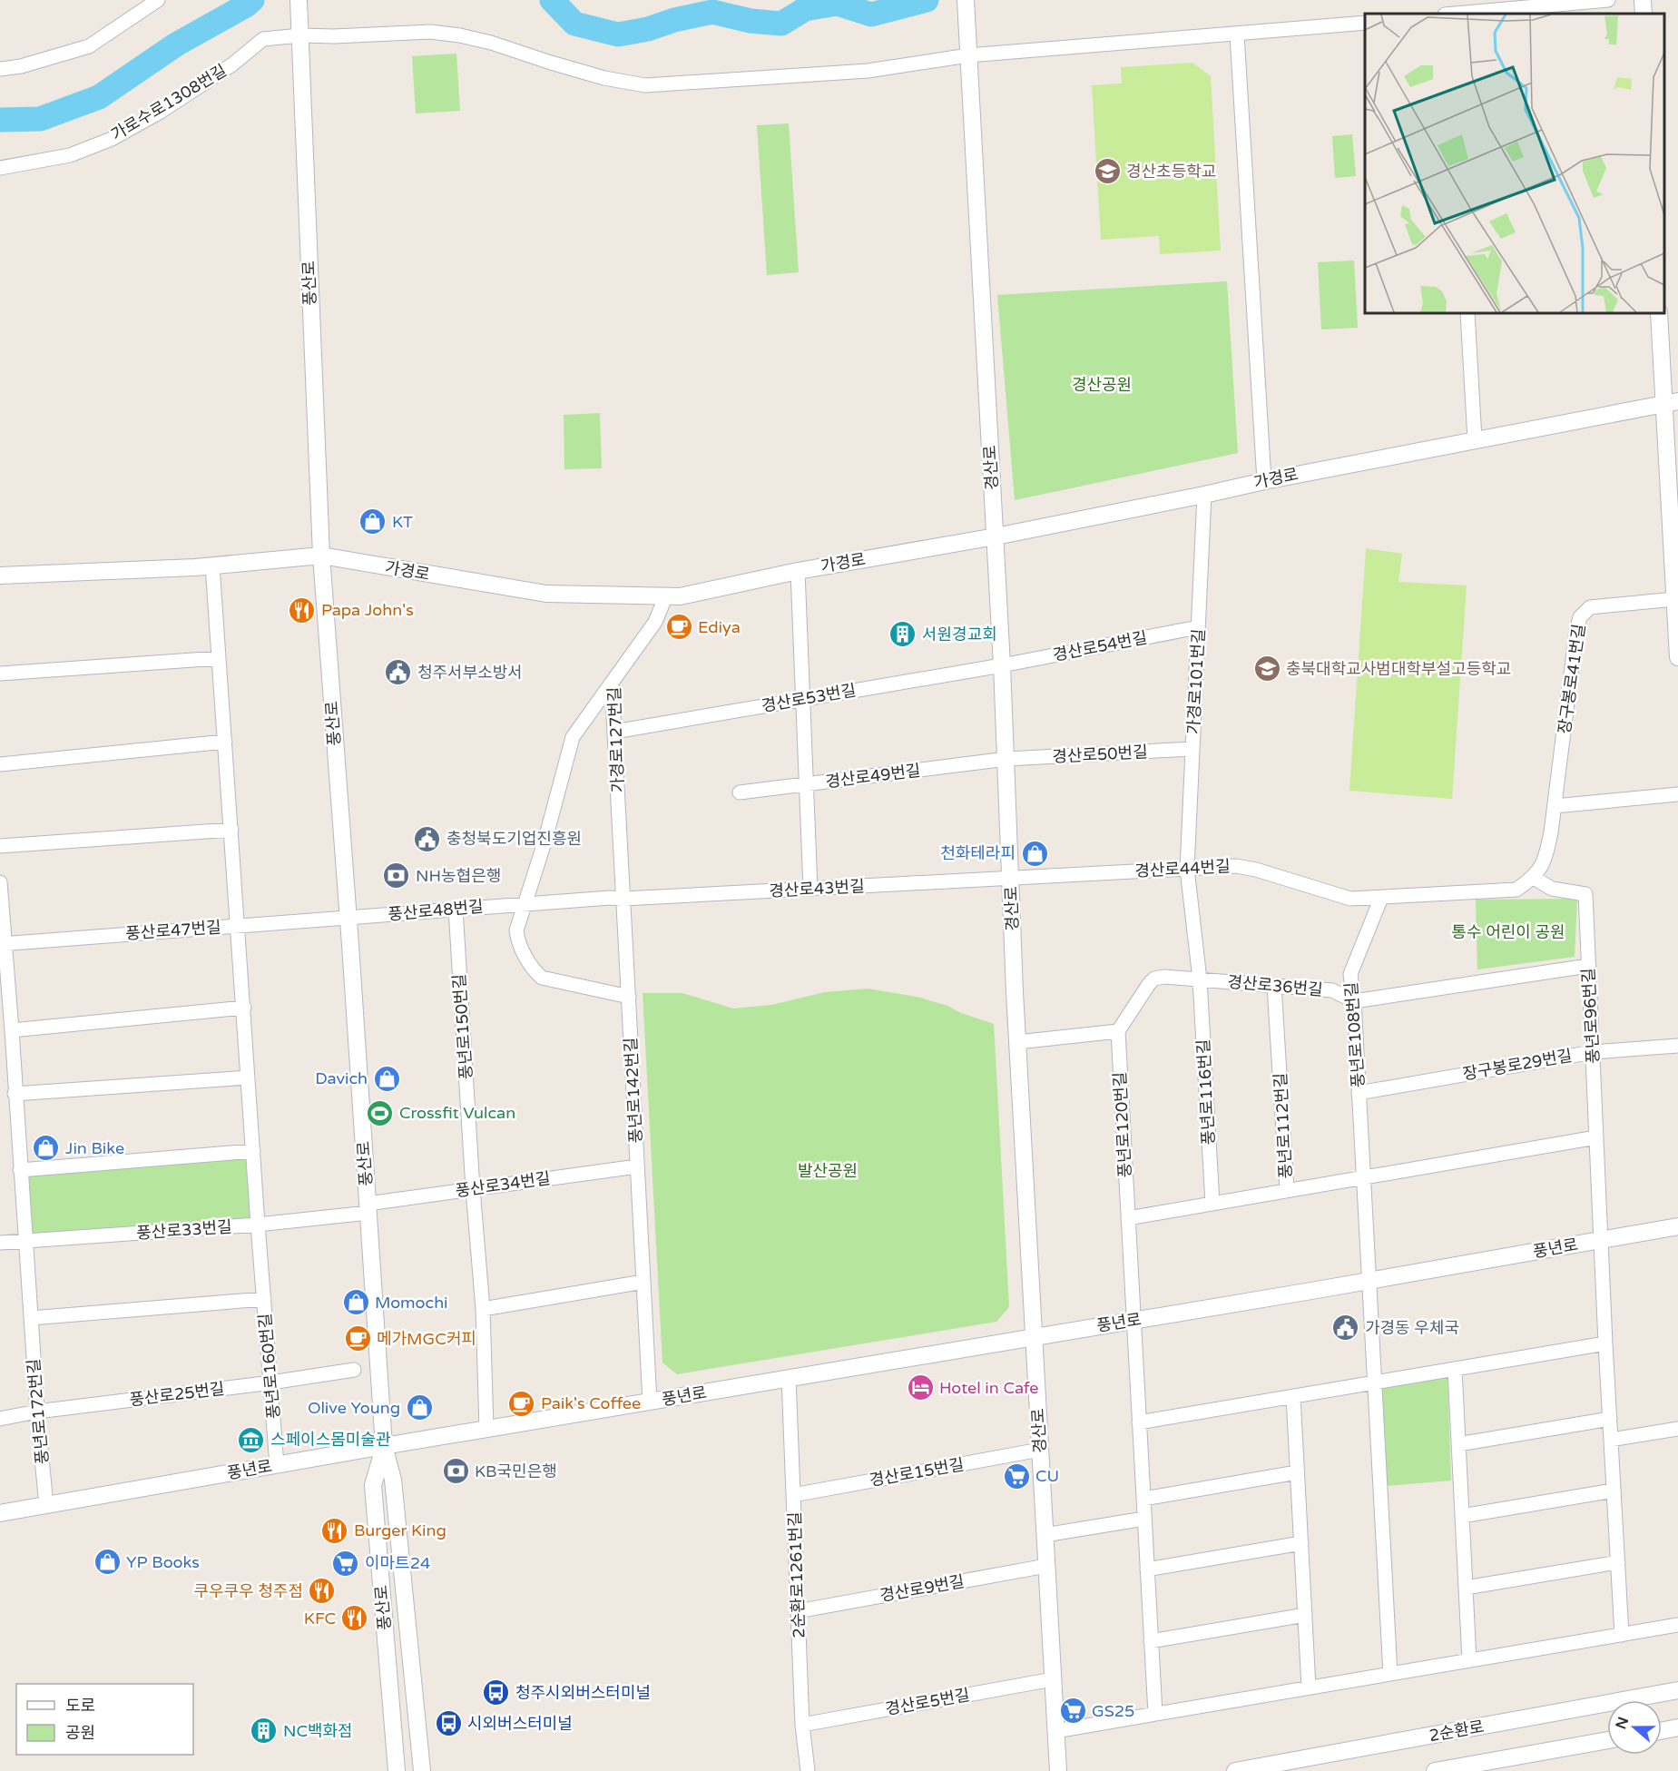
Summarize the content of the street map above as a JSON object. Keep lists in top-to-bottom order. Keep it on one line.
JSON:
{"streets":{"street":["가로수로1308번길","풍산로","경산로","가경로","경산로54번길","장구봉로41번길","가경로101번길","경산로53번길","가경로127번길","경산로50번길","경산로49번길","경산로44번길","경산로43번길","풍산로48번길","풍산로47번길","경산로36번길","풍년로96번길","풍년로150번길","풍년로108번길","장구봉로29번길","풍년로142번길","풍년로116번길","풍년로120번길","풍년로112번길","풍산로34번길","풍산로33번길","풍년로","풍년로160번길","풍산로25번길","풍년로172번길","경산로15번길","2순환로1261번길","경산로9번길","경산로5번길","2순환로"]},"crossings":[["가로수로1308번길","풍산로"],["가로수로1308번길","경산로"],["풍산로","가경로"],["풍산로","풍산로48번길"],["풍산로","풍산로47번길"],["풍산로","풍산로34번길"],["풍산로","풍산로33번길"],["풍산로","풍년로"],["경산로","가경로"],["경산로","경산로54번길"],["경산로","경산로53번길"],["경산로","경산로50번길"],["경산로","경산로49번길"],["경산로","경산로44번길"],["경산로","경산로43번길"],["경산로","풍년로"],["경산로","경산로15번길"],["경산로","경산로9번길"],["경산로","경산로5번길"],["가경로","가경로101번길"],["가경로","가경로127번길"],["가경로","풍년로160번길"],["경산로54번길","가경로101번길"],["경산로54번길","경산로53번길"],["장구봉로41번길","풍년로96번길"],["가경로101번길","경산로50번길"],["가경로101번길","경산로44번길"],["가경로101번길","경산로36번길"],["가경로101번길","풍년로116번길"],["경산로53번길","가경로127번길"],["가경로127번길","경산로43번길"],["가경로127번길","풍산로48번길"],["가경로127번길","풍년로142번길"],["경산로50번길","경산로49번길"],["경산로44번길","경산로43번길"],["경산로44번길","풍년로108번길"],["경산로43번길","풍산로48번길"],["경산로43번길","풍년로142번길"],["풍산로48번길","풍산로47번길"],["풍산로48번길","풍년로150번길"],["풍산로48번길","풍년로142번길"],["풍산로47번길","풍년로160번길"],["풍산로47번길","풍년로172번길"],["경산로36번길","풍년로108번길"],["경산로36번길","풍년로116번길"],["경산로36번길","풍년로120번길"],["경산로36번길","풍년로112번길"],["풍년로96번길","장구봉로29번길"],["풍년로96번길","풍년로"],["풍년로150번길","풍산로34번길"],["풍년로150번길","풍년로"],["풍년로108번길","장구봉로29번길"],["풍년로108번길","풍년로"],["풍년로142번길","풍산로34번길"],["풍년로142번길","풍년로"],["풍년로116번길","풍년로112번길"],["풍년로120번길","풍년로"],["풍산로34번길","풍산로33번길"],["풍산로33번길","풍년로160번길"],["풍산로33번길","풍년로172번길"],["풍년로","풍년로160번길"],["풍년로","풍년로172번길"],["풍년로","2순환로1261번길"],["풍년로160번길","풍산로25번길"],["풍년로160번길","풍년로172번길"],["풍산로25번길","풍년로172번길"],["경산로15번길","2순환로1261번길"],["2순환로1261번길","경산로9번길"],["2순환로1261번길","경산로5번길"]],"parks":["경산공원","통수 어린이 공원","발산공원"],"places":{"school or university":["경산초등학교","충북대학교사범대학부설고등학교"],"shop":["KT","천화테라피","Davich","Jin Bike","Momochi","Olive Young","YP Books"],"restaurant":["Papa John's","Burger King","쿠우쿠우 청주점","KFC"],"cafe":["Ediya","메가MGC커피","Paik's Coffee"],"building":["서원경교회","NC백화점"],"public building":["청주서부소방서","충청북도기업진흥원","가경동 우체국"],"bank":["NH농협은행","KB국민은행"],"sports":["Crossfit Vulcan"],"hotel":["Hotel in Cafe"],"museum":["스페이스몸미술관"],"supermarket":["CU","이마트24","GS25"],"bus stop":["청주시외버스터미널","시외버스터미널"]},"legend":["도로","공원"],"north":"left"}
